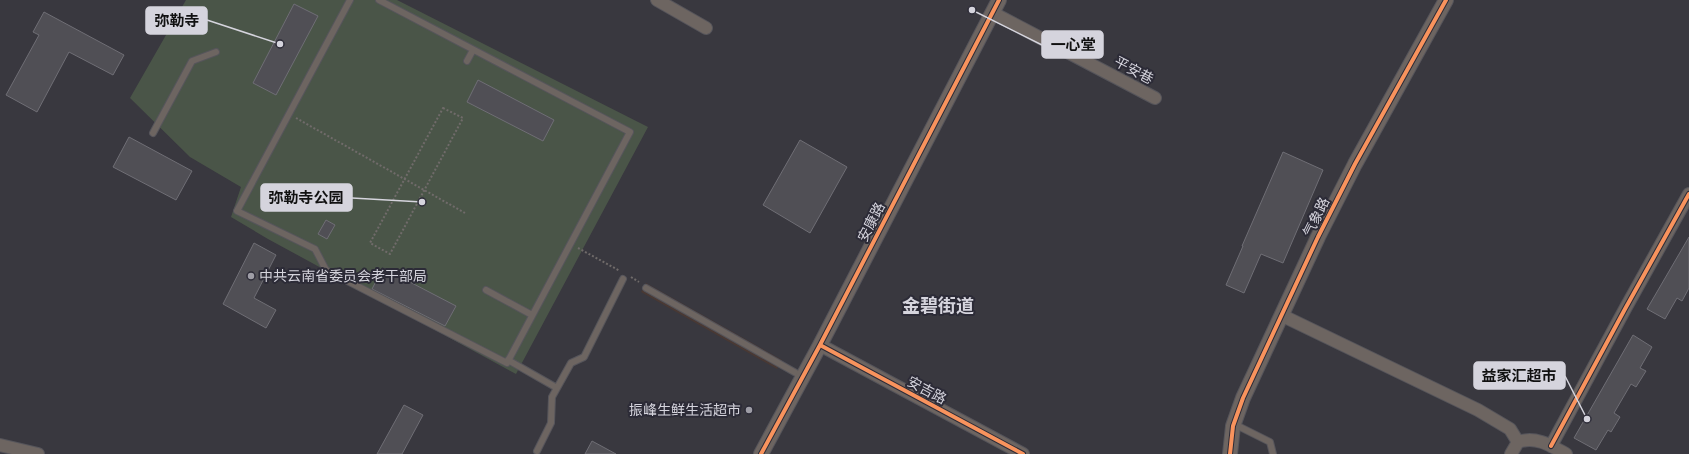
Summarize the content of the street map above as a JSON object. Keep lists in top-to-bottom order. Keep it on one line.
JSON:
{"streets":{"street":["平安巷","气象路","安康路","安吉路"]},"crossings":[["平安巷","安康路"],["安康路","安吉路"]],"districts":["金碧街道"],"places":["一心堂","弥勒寺","弥勒寺公园","中共云南省委员会老干部局","振峰生鲜生活超市","益家汇超市"]}
